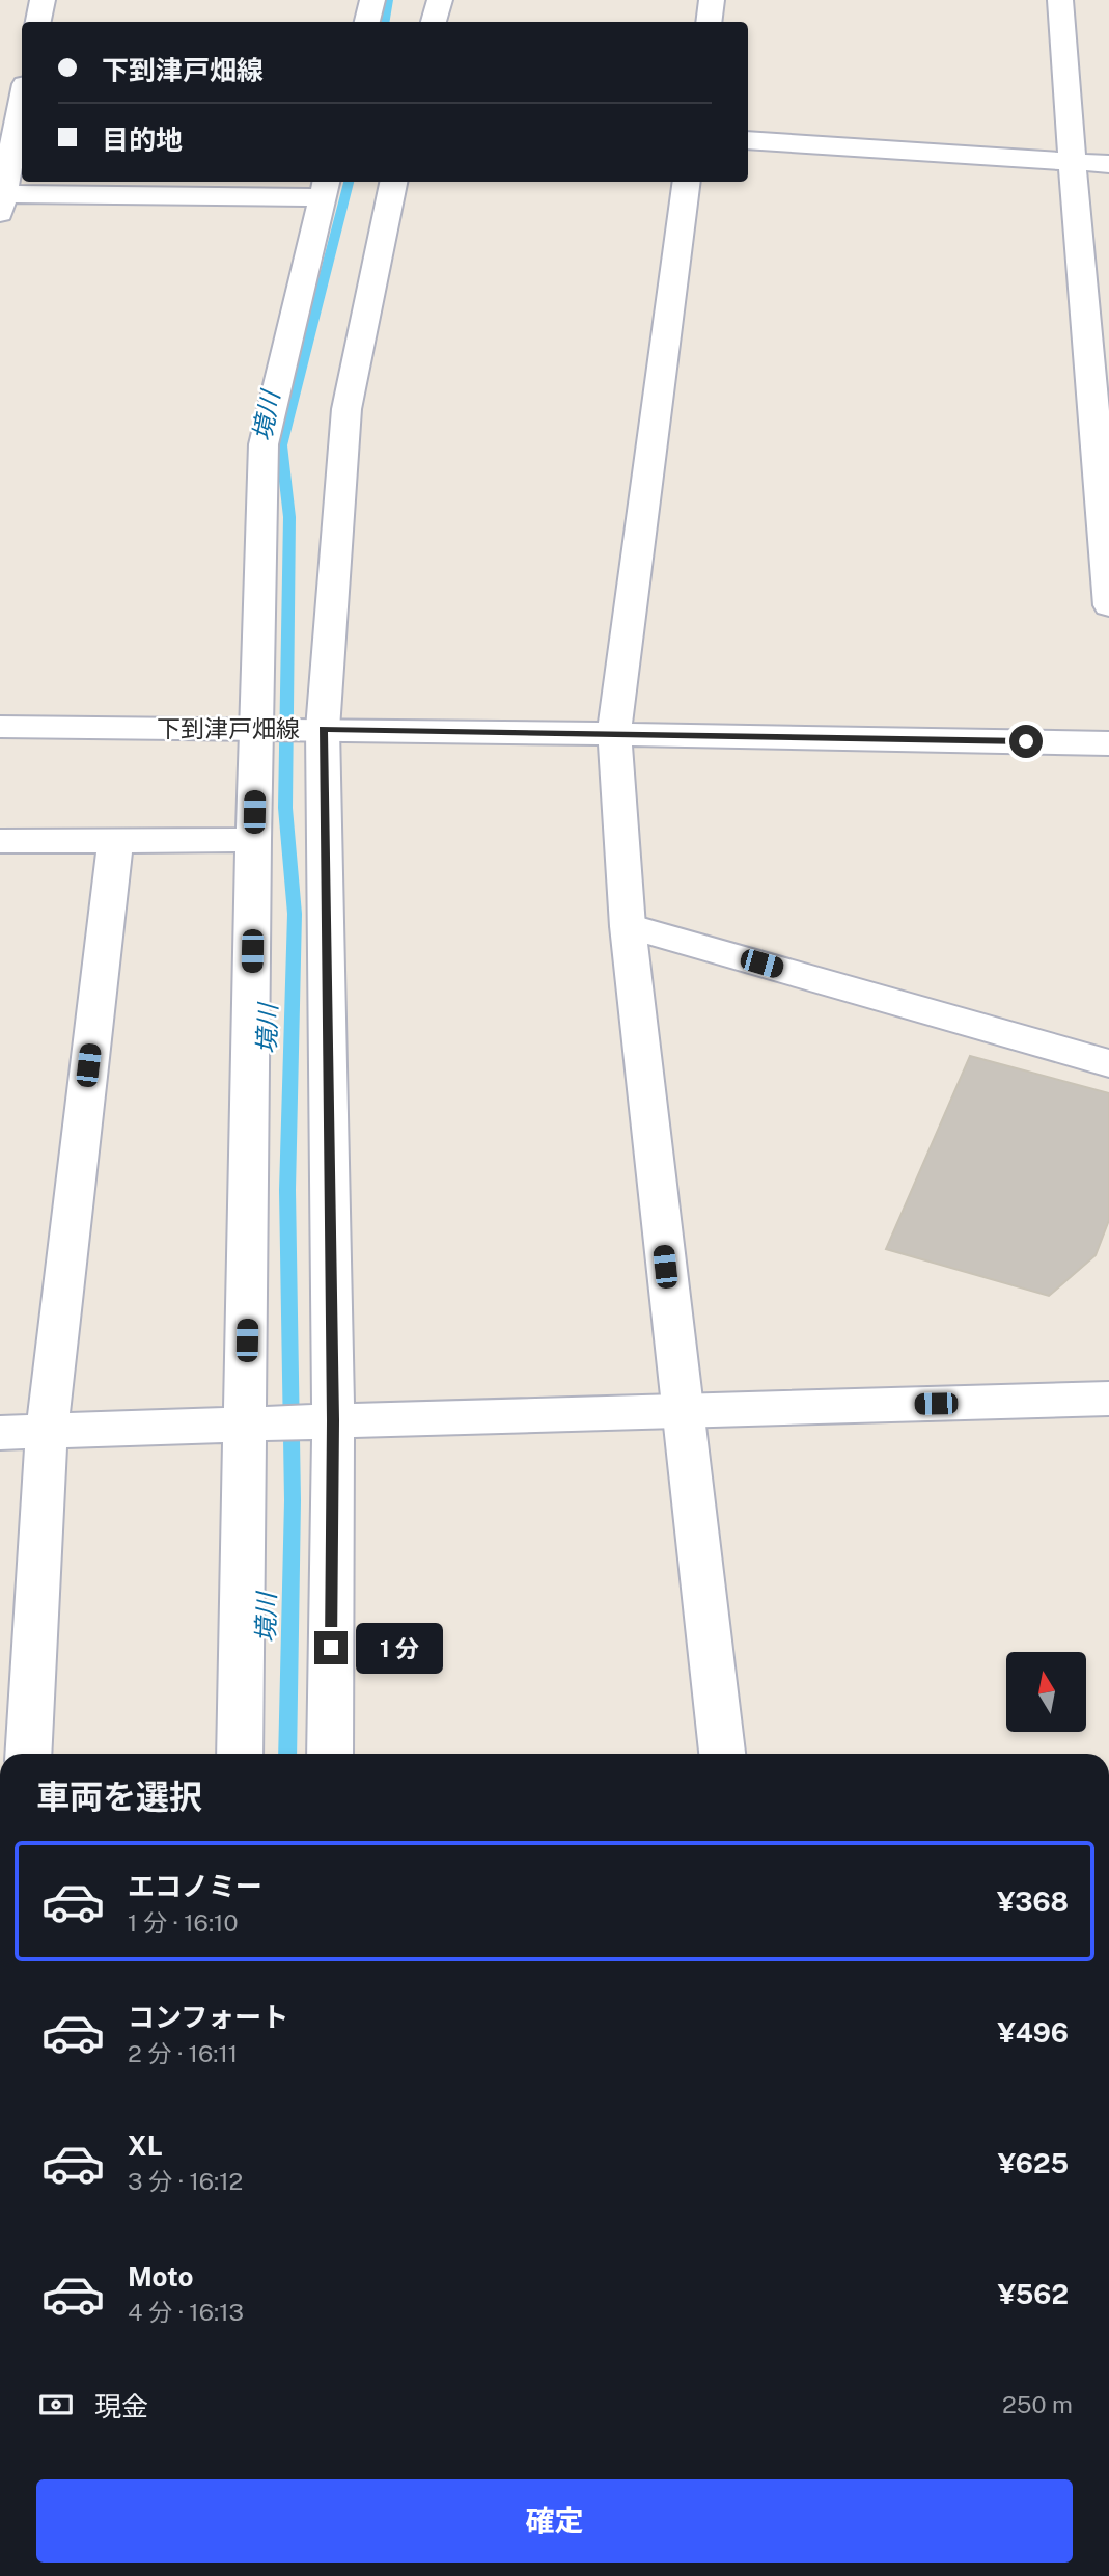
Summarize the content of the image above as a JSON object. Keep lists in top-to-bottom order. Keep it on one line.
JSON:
{"streets":{"street":["下到津戸畑線"]},"water":["境川"],"north":"top","page":{"banner":["下到津戸畑線","目的地"],"bubble":"1 分","heading":"車両を選択","list":[{"name":"エコノミー","note":"1 分 · 16:10","value":"¥368"},{"name":"コンフォート","note":"2 分 · 16:11","value":"¥496"},{"name":"XL","note":"3 分 · 16:12","value":"¥625"},{"name":"Moto","note":"4 分 · 16:13","value":"¥562"}],"pay":["現金","250 m"],"buttons":"確定"}}
